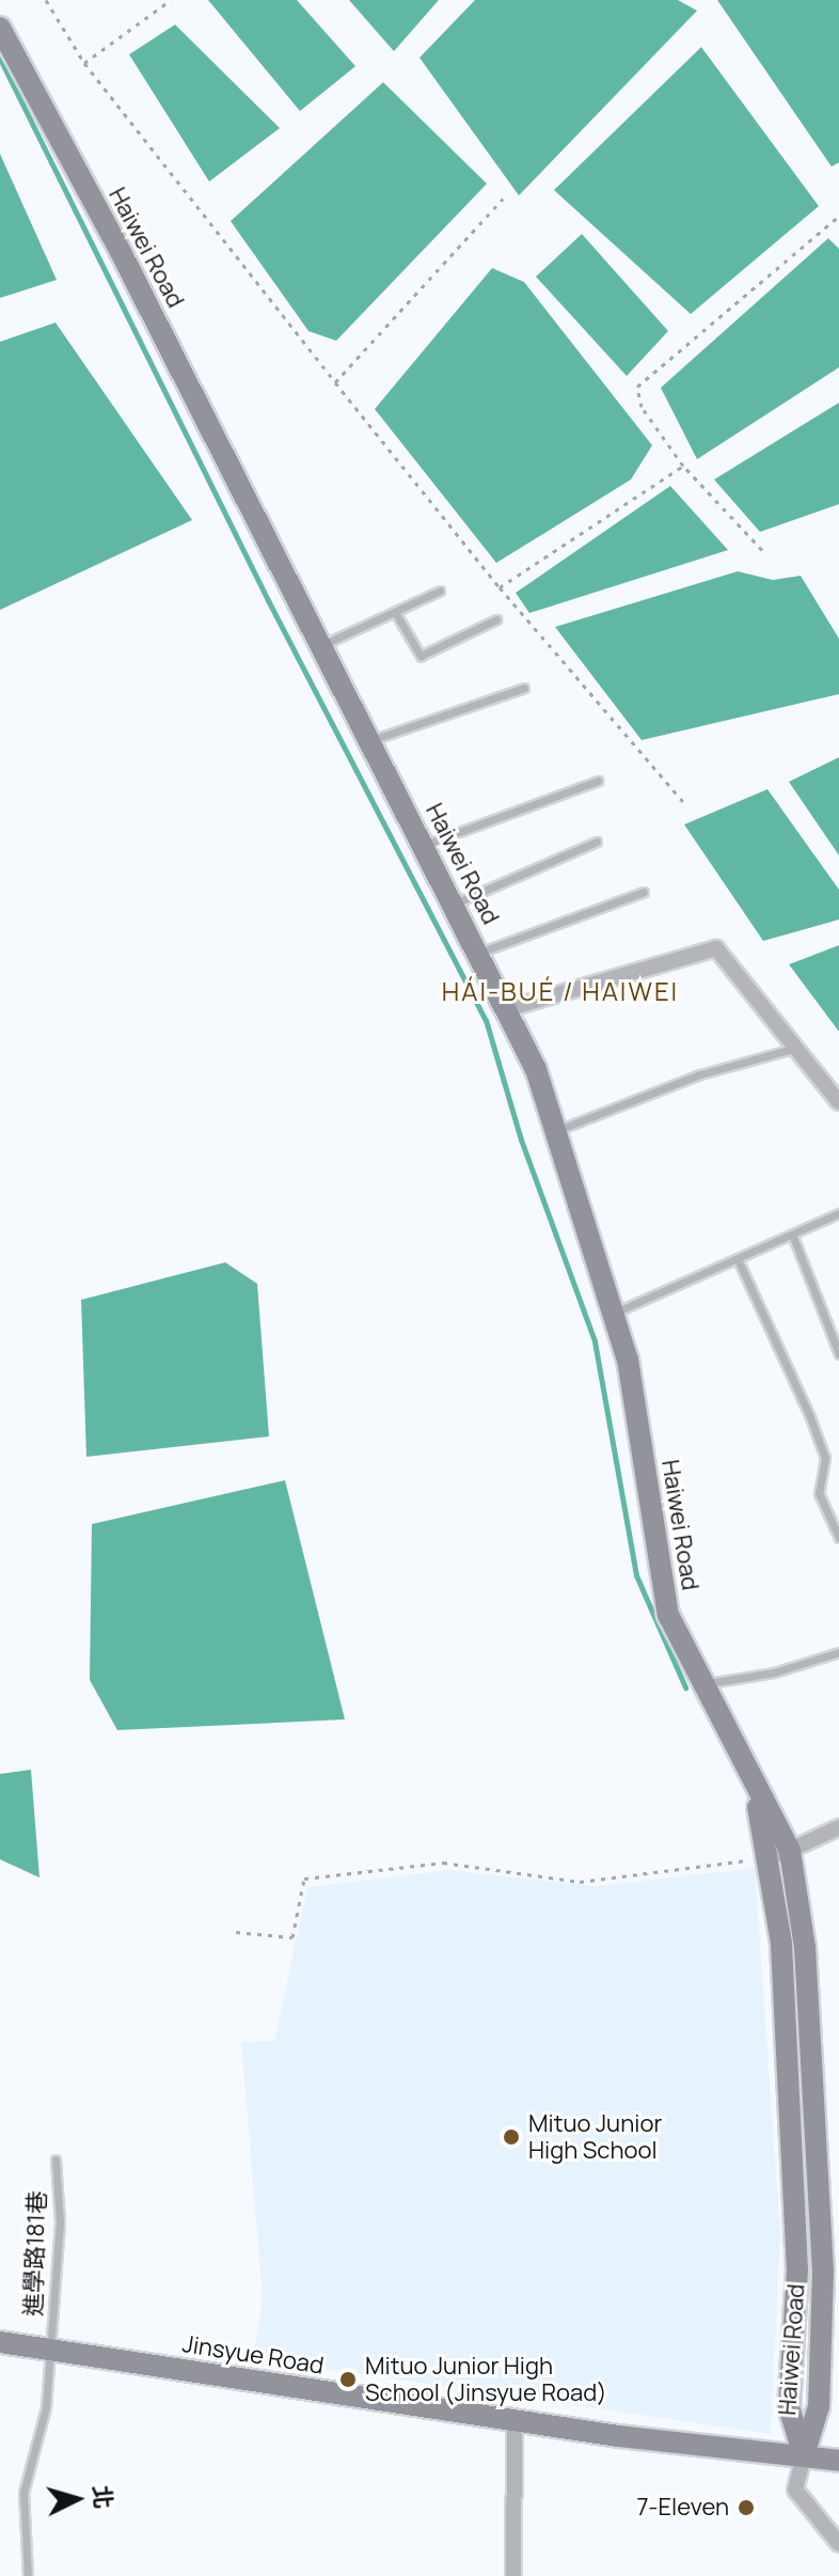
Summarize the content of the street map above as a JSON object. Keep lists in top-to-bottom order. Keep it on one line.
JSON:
{"streets":{"street":["Haiwei Road","Jinsyue Road"],"lane":["進學路181巷"]},"crossings":[["Haiwei Road","Jinsyue Road"],["進學路181巷","Jinsyue Road"]],"districts":["HÁI-BUÉ / HAIWEI"],"places":["Mituo Junior High School","Mituo Junior High School (Jinsyue Road)","7-Eleven"],"north":"right"}
